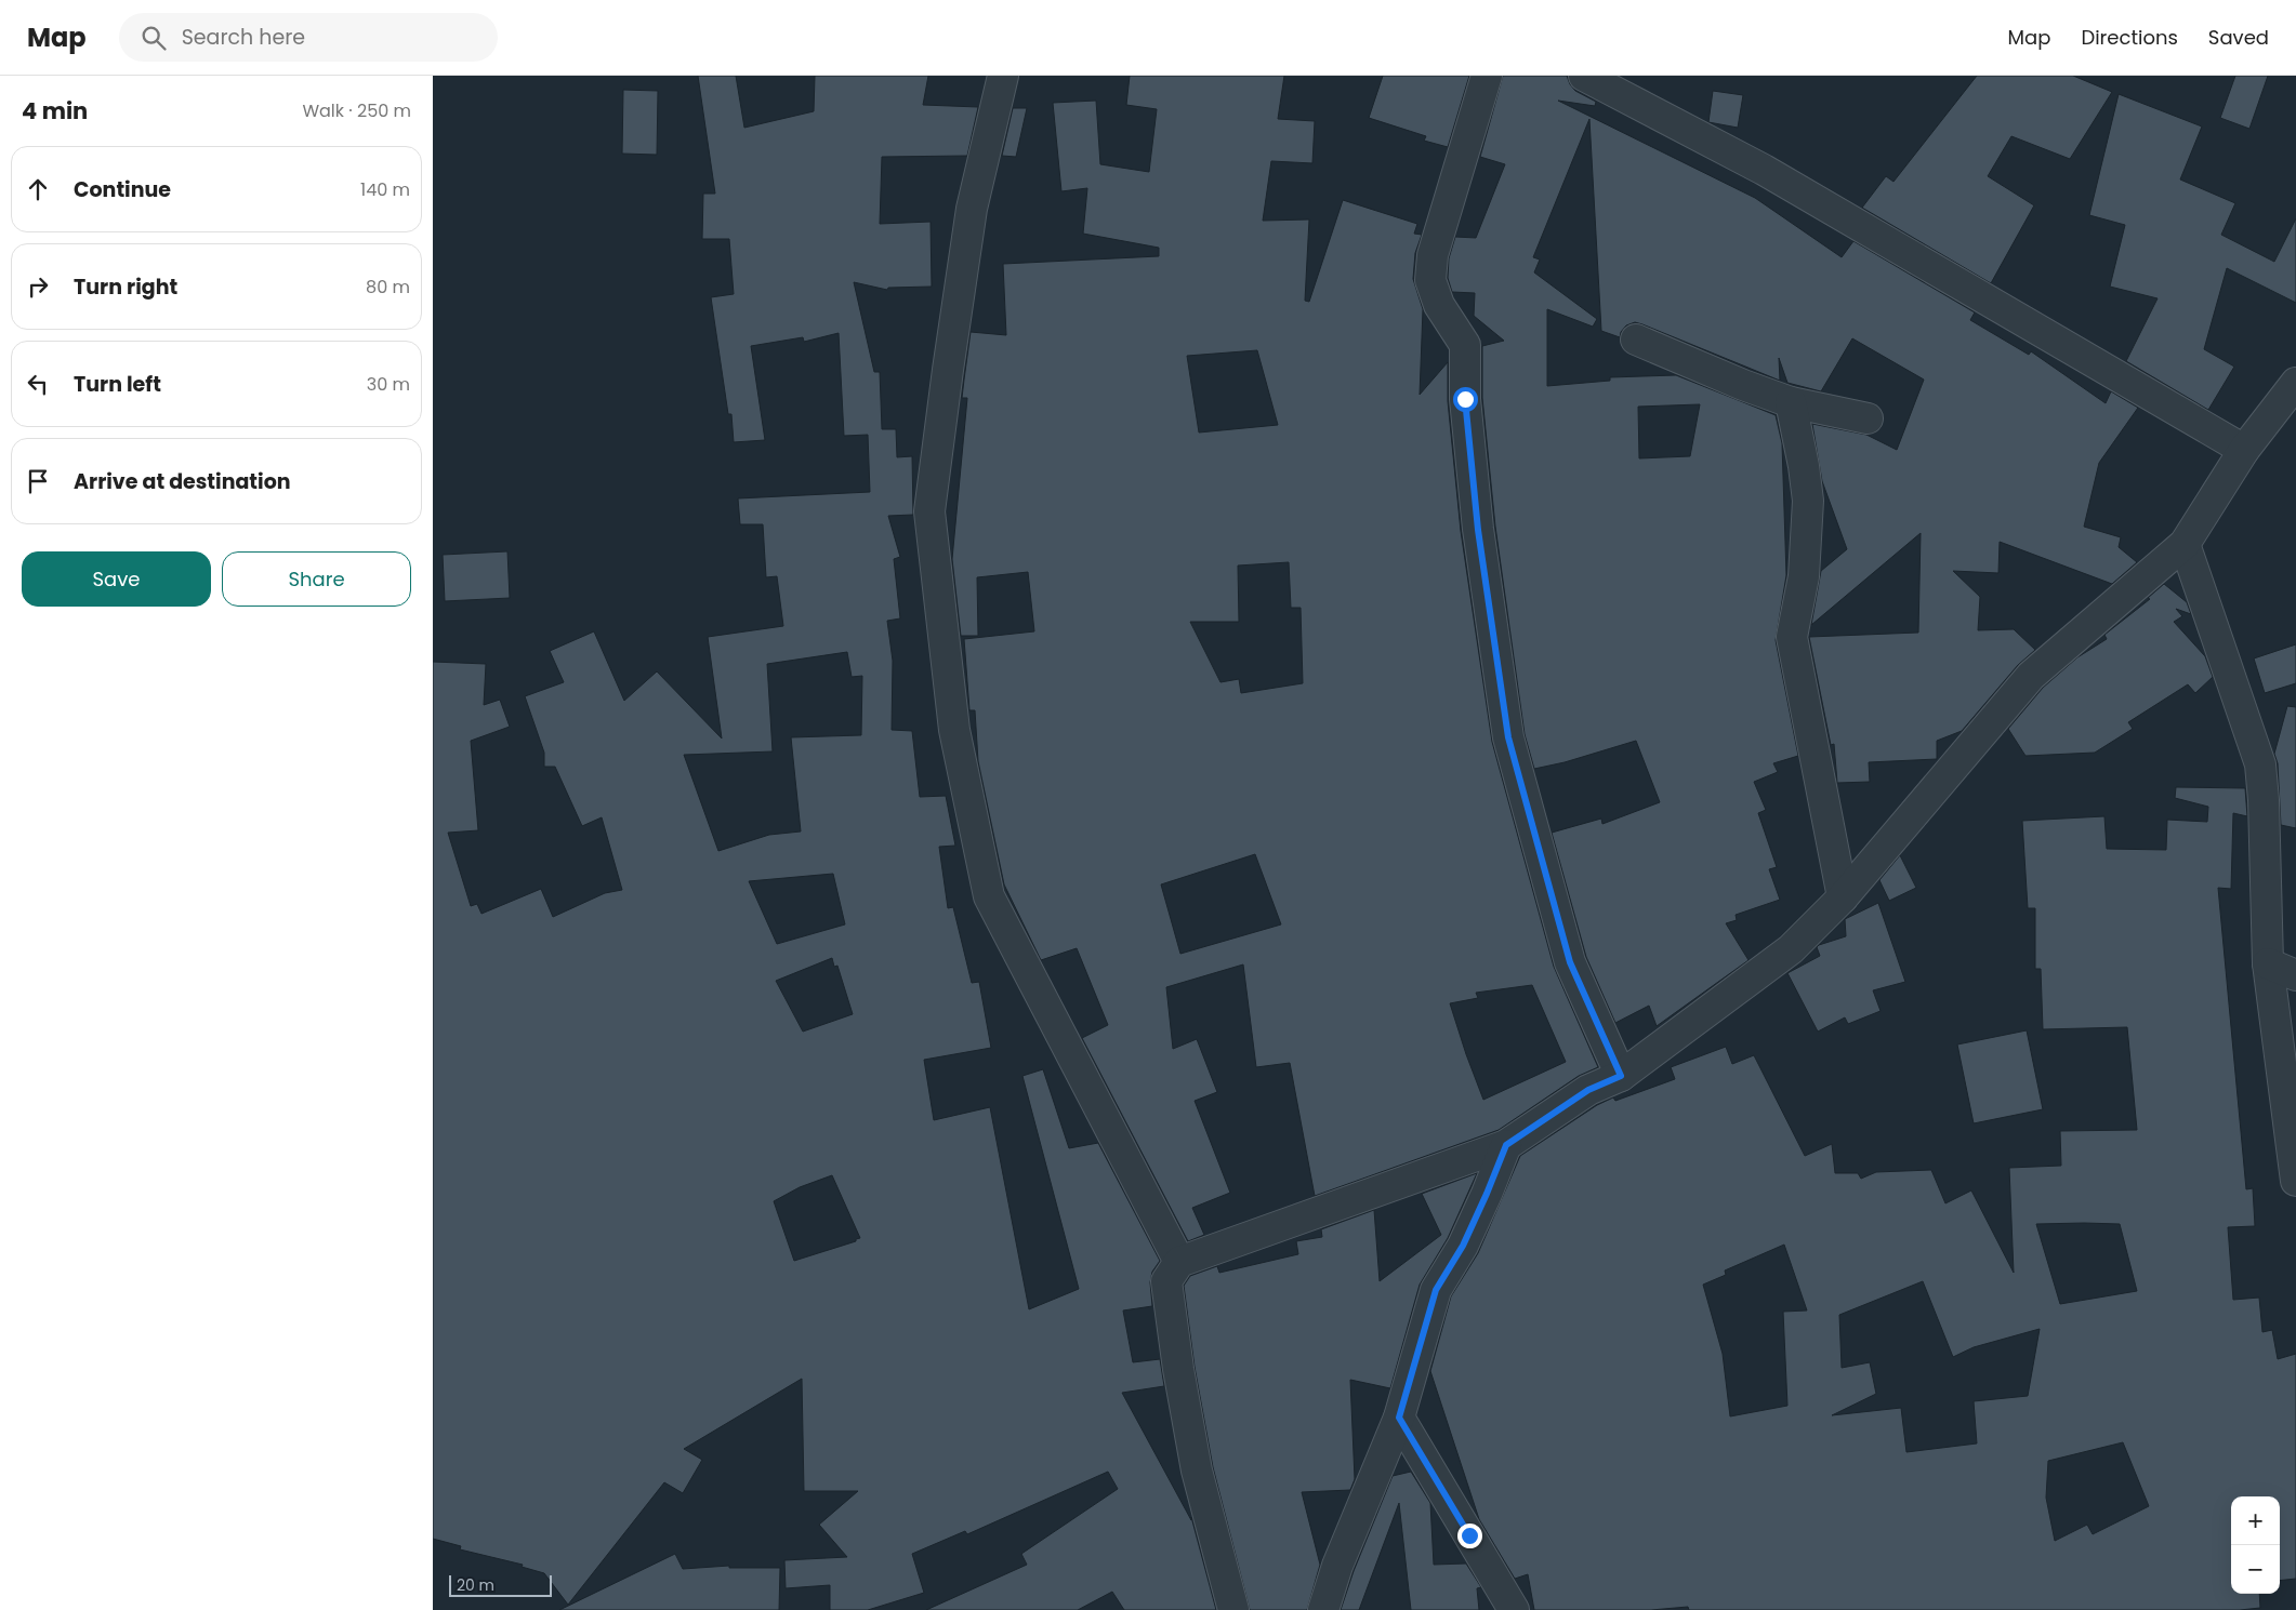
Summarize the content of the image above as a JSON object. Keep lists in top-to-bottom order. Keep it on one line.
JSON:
{"scale_bar":"20 m","page":{"header":"Map","search":"Search here","nav":["Map","Directions","Saved"],"heading":["4 min","Walk · 250 m"],"list":[["Continue","140 m"],["Turn right","80 m"],["Turn left","30 m"],"Arrive at destination"],"buttons":["Save","Share"],"map_buttons":["+","−"],"scale":"20 m"}}
